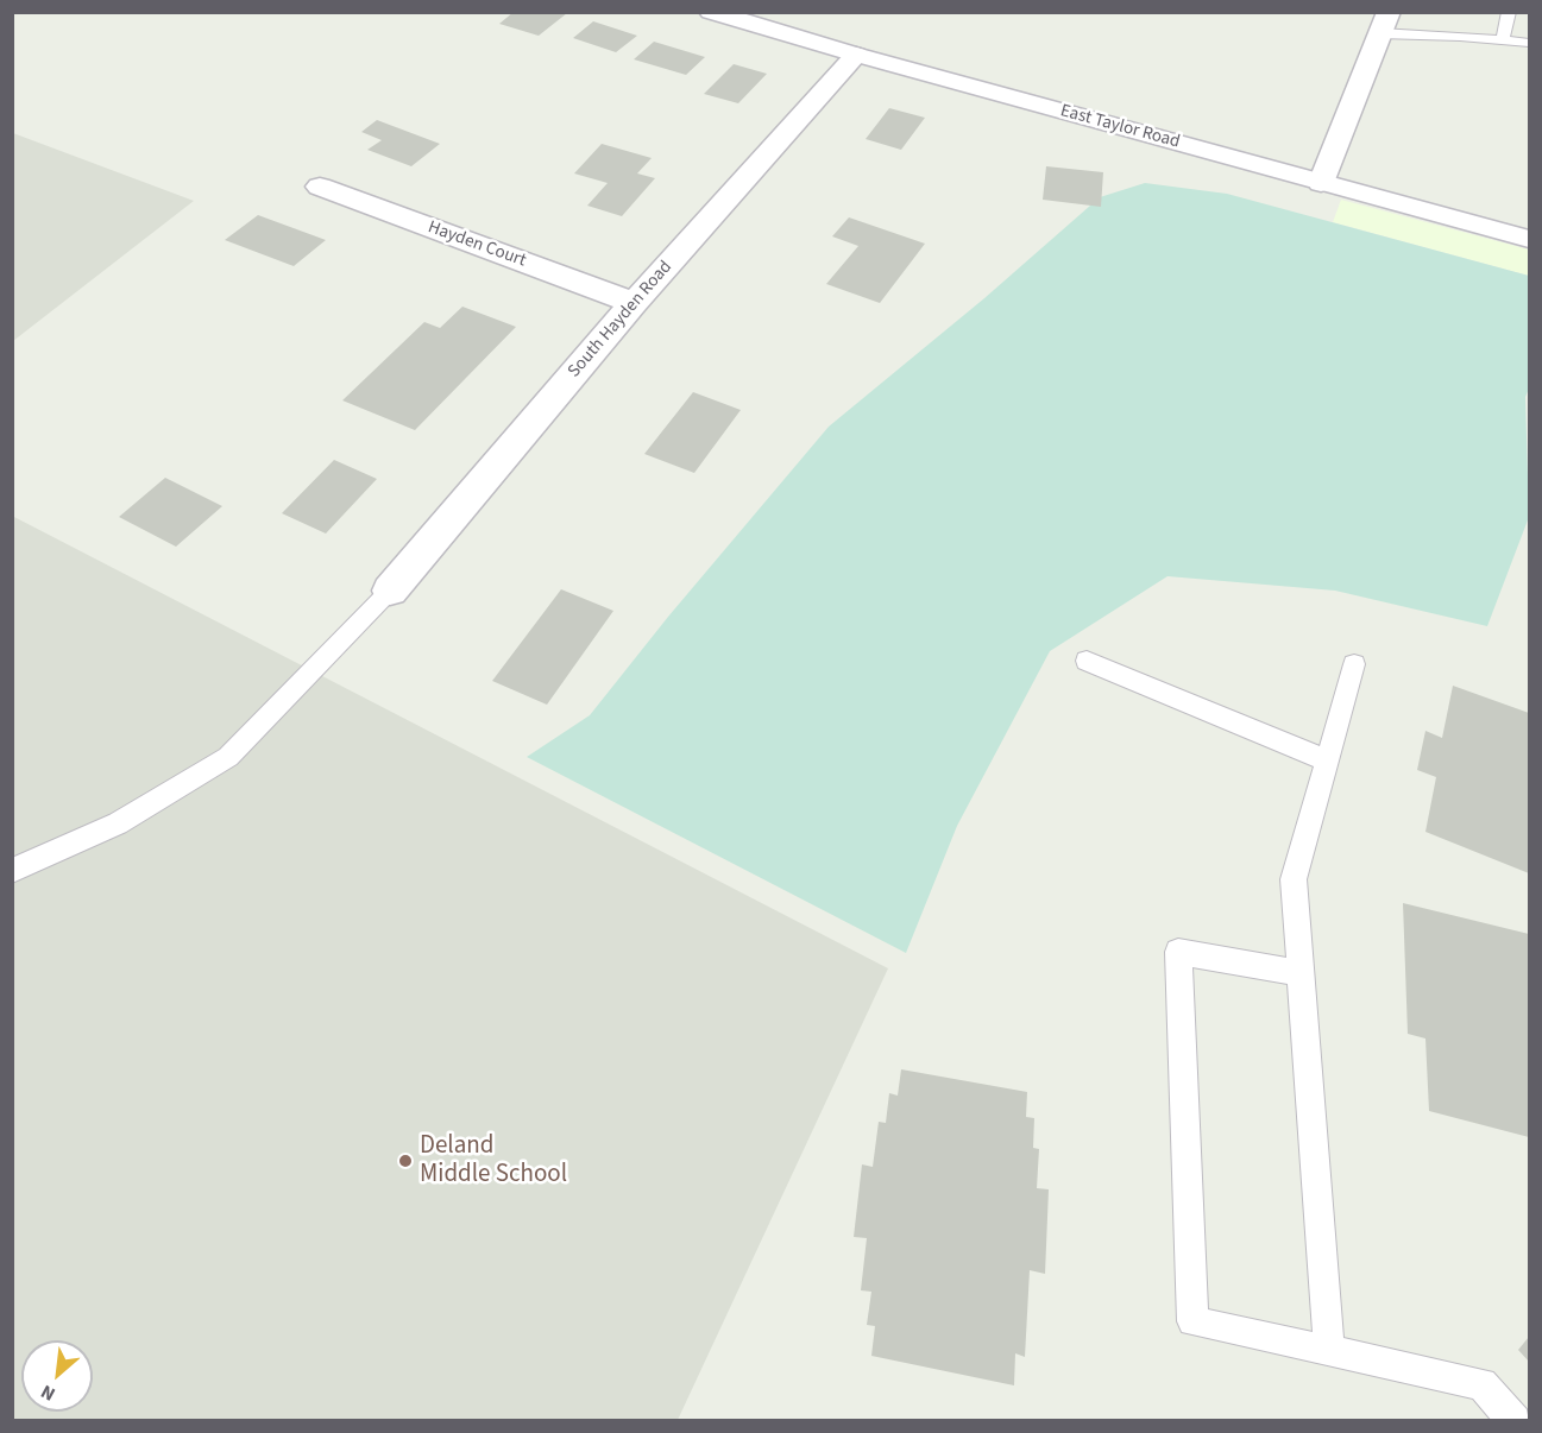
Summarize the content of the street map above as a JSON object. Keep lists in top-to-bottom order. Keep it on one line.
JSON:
{"streets":{"street":["East Taylor Road","Hayden Court","South Hayden Road"]},"crossings":[["East Taylor Road","South Hayden Road"],["Hayden Court","South Hayden Road"]],"places":["Deland Middle School"],"north":"bottom left"}
